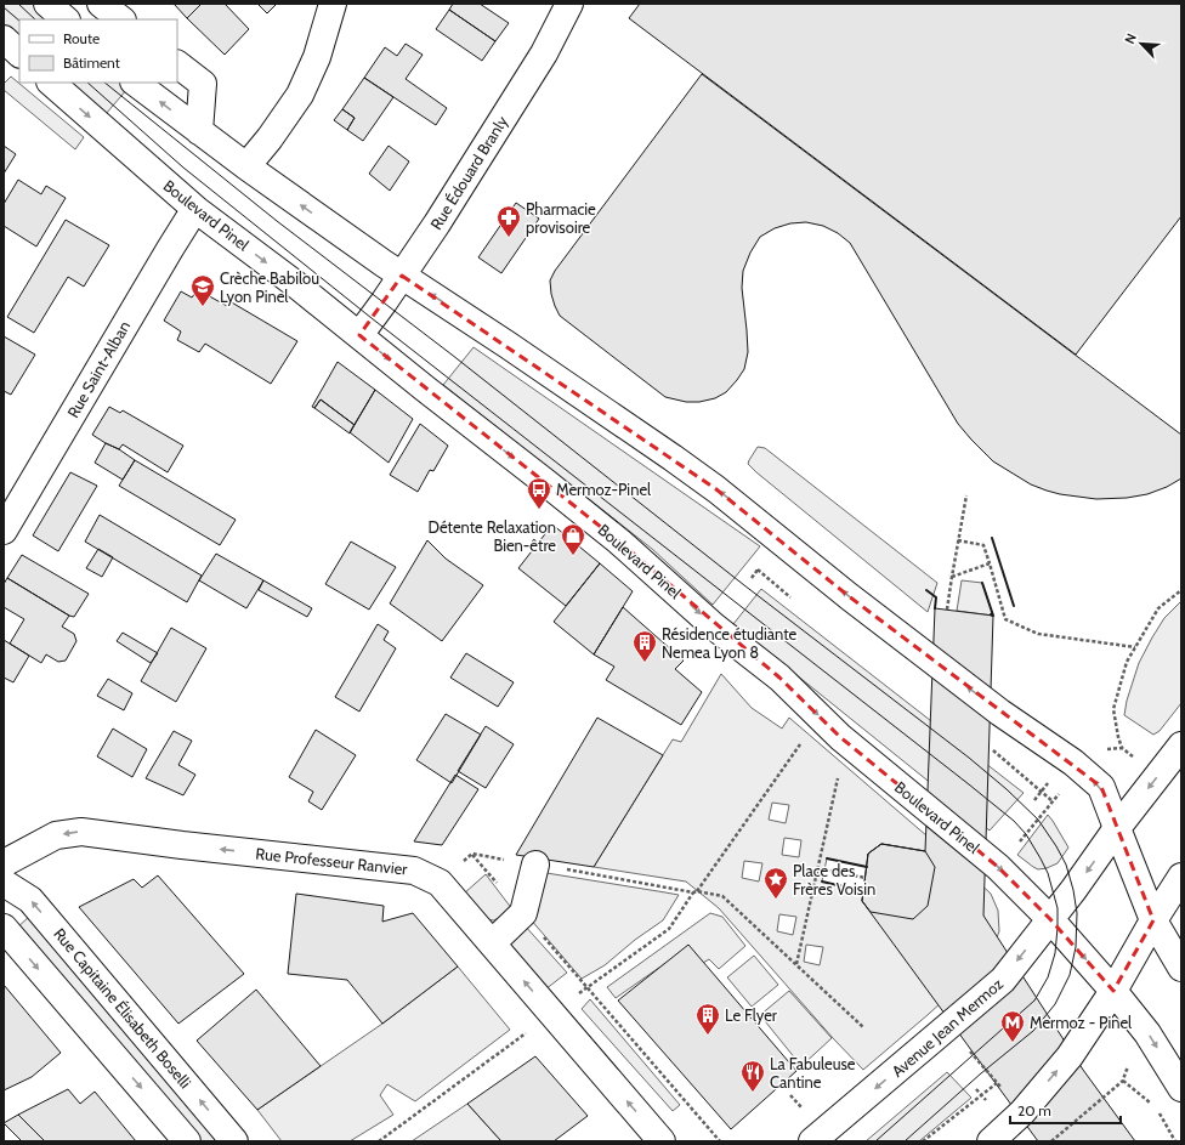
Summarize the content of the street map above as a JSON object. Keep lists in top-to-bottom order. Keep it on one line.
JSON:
{"streets":{"street":["Rue Édouard Branly","Boulevard Pinel","Rue Saint-Alban","Rue Professeur Ranvier","Rue Capitaine Élisabeth Boselli","Avenue Jean Mermoz"]},"crossings":[["Rue Édouard Branly","Boulevard Pinel"],["Boulevard Pinel","Rue Saint-Alban"],["Boulevard Pinel","Avenue Jean Mermoz"]],"one_way":["Rue Professeur Ranvier"],"places":{"pharmacy":["Pharmacie provisoire"],"school or university":["Crèche Babilou Lyon Pinel"],"bus stop":["Mermoz-Pinel"],"shop":["Détente Relaxation Bien-être"],"building":["Résidence étudiante Nemea Lyon 8","Le Flyer"],"place":["Place des Frères Voisin"],"metro station":["Mermoz - Pinel"],"restaurant":["La Fabuleuse Cantine"]},"legend":["Route","Bâtiment"],"scale_bar":"20 m","north":"top left"}
